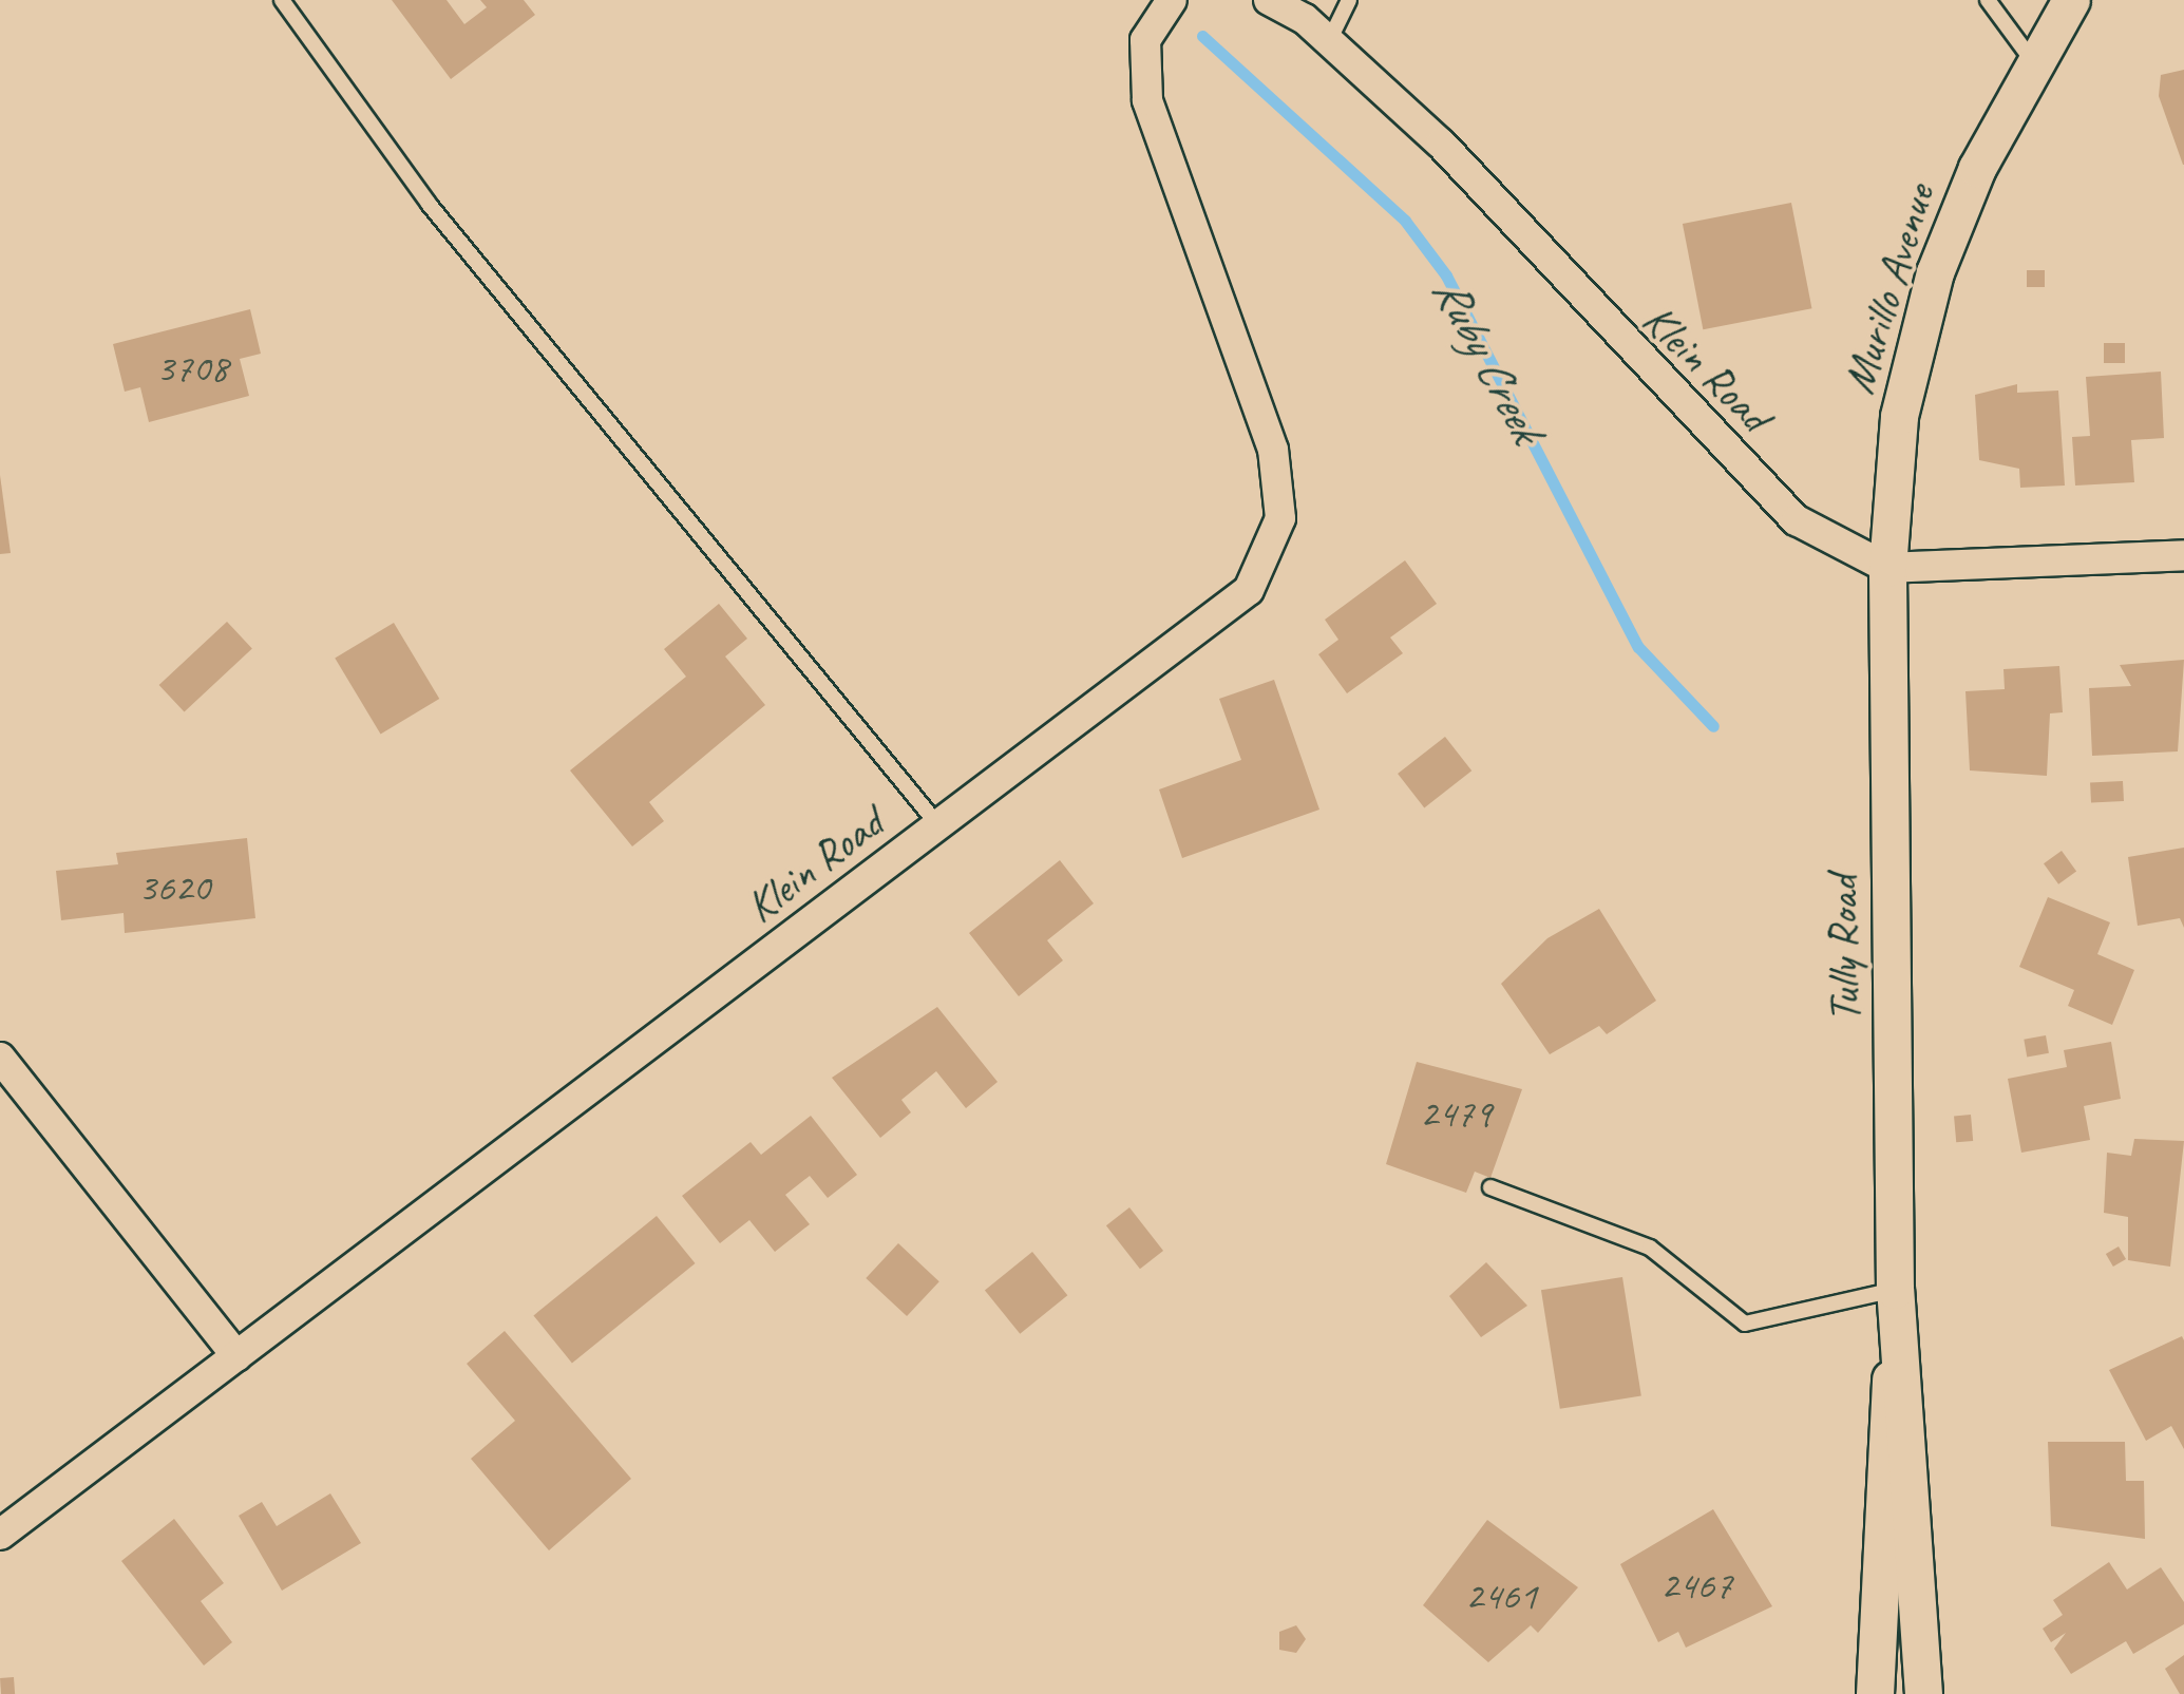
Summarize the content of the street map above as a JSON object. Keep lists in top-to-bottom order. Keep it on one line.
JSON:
{"streets":{"street":["Murillo Avenue","Klein Road","Tully Road"]},"crossings":[["Murillo Avenue","Klein Road"],["Murillo Avenue","Tully Road"],["Klein Road","Tully Road"]],"water":["Ruby Creek"],"house_numbers":["3708","3620","2479","2467","2461"]}
